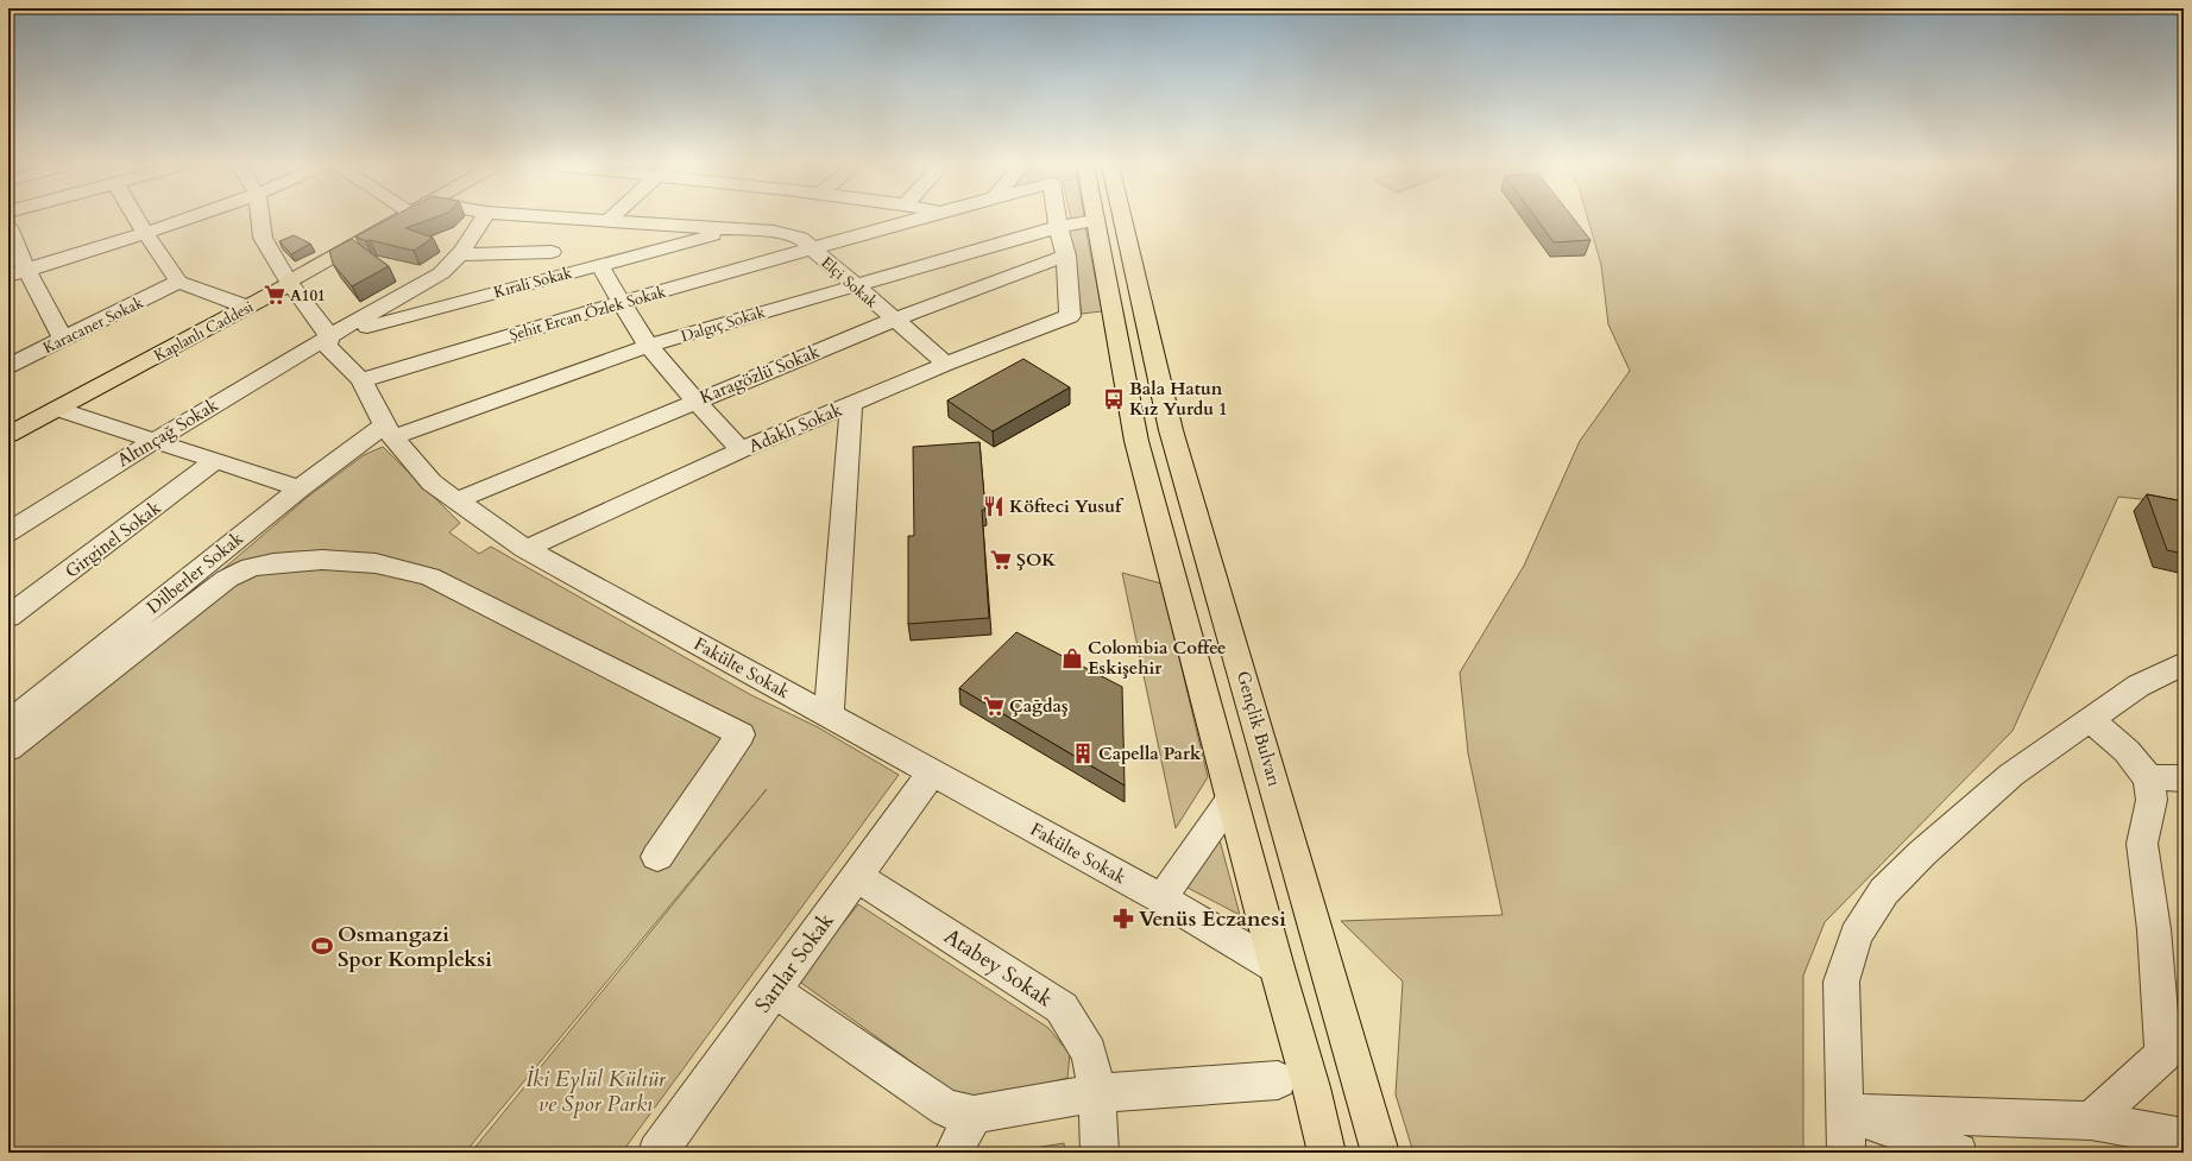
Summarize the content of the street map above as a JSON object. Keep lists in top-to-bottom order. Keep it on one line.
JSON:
{"streets":{"main road":["Kaplanlı Caddesi","Gençlik Bulvarı"],"street":["Kırali Sokak","Elçi Sokak","Şehit Ercan Özlek Sokak","Dalgıç Sokak","Karacaner Sokak","Karagözlü Sokak","Adaklı Sokak","Altınçağ Sokak","Girginel Sokak","Dilberler Sokak","Fakülte Sokak","Sarılar Sokak","Atabey Sokak"]},"crossings":[["Kırali Sokak","Elçi Sokak"],["Kırali Sokak","Altınçağ Sokak"],["Kırali Sokak","Fakülte Sokak"],["Elçi Sokak","Şehit Ercan Özlek Sokak"],["Elçi Sokak","Dalgıç Sokak"],["Elçi Sokak","Karagözlü Sokak"],["Elçi Sokak","Adaklı Sokak"],["Şehit Ercan Özlek Sokak","Dalgıç Sokak"],["Şehit Ercan Özlek Sokak","Fakülte Sokak"],["Dalgıç Sokak","Dilberler Sokak"],["Dalgıç Sokak","Fakülte Sokak"],["Kaplanlı Caddesi","Fakülte Sokak"],["Karagözlü Sokak","Adaklı Sokak"],["Karagözlü Sokak","Fakülte Sokak"],["Adaklı Sokak","Fakülte Sokak"],["Altınçağ Sokak","Fakülte Sokak"],["Dilberler Sokak","Fakülte Sokak"],["Fakülte Sokak","Sarılar Sokak"],["Sarılar Sokak","Atabey Sokak"]],"parks":["İki Eylül Kültür ve Spor Parkı"],"places":{"supermarket":["A101","ŞOK","Çağdaş"],"bus stop":["Bala Hatun Kız Yurdu 1"],"restaurant":["Köfteci Yusuf"],"shop":["Colombia Coffee Eskişehir"],"building":["Capella Park"],"pharmacy":["Venüs Eczanesi"],"sports":["Osmangazi Spor Kompleksi"]}}
